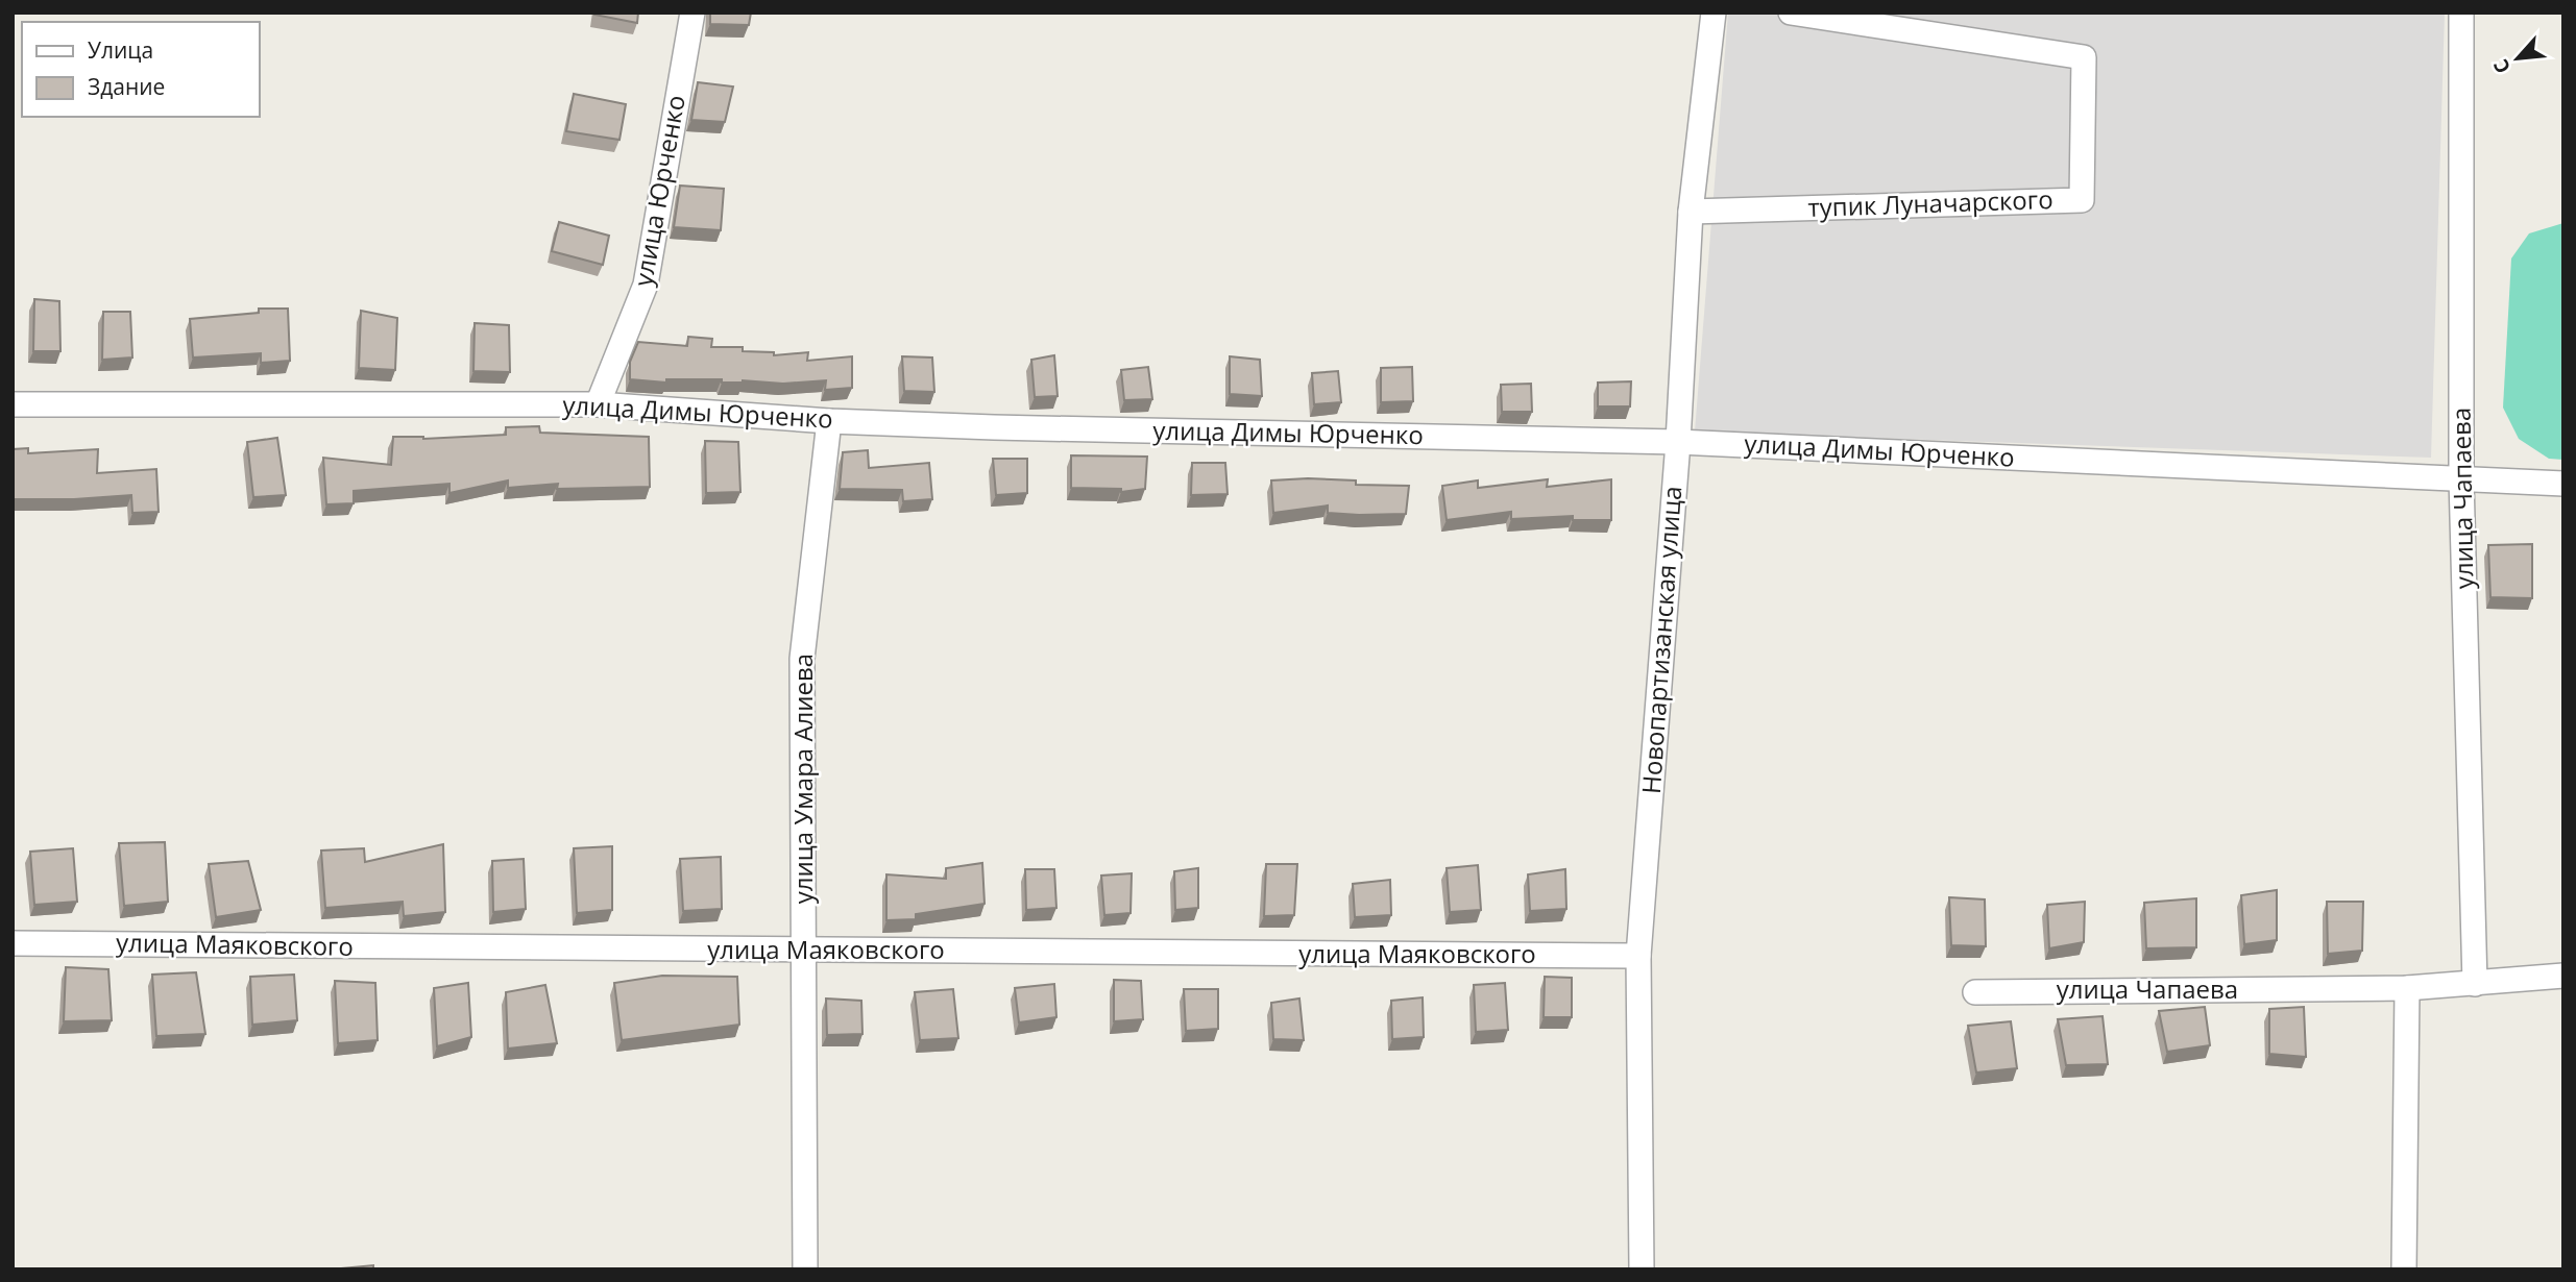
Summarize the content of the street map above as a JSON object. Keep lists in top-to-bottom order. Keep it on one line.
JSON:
{"streets":{"street":["улица Юрченко","тупик Луначарского","улица Димы Юрченко","улица Чапаева","Новопартизанская улица","улица Умара Алиева","улица Маяковского"]},"crossings":[["улица Юрченко","улица Димы Юрченко"],["тупик Луначарского","Новопартизанская улица"],["улица Димы Юрченко","улица Чапаева"],["улица Димы Юрченко","Новопартизанская улица"],["улица Димы Юрченко","улица Умара Алиева"],["Новопартизанская улица","улица Маяковского"],["улица Умара Алиева","улица Маяковского"]],"legend":["Улица","Здание"],"north":"bottom left"}
